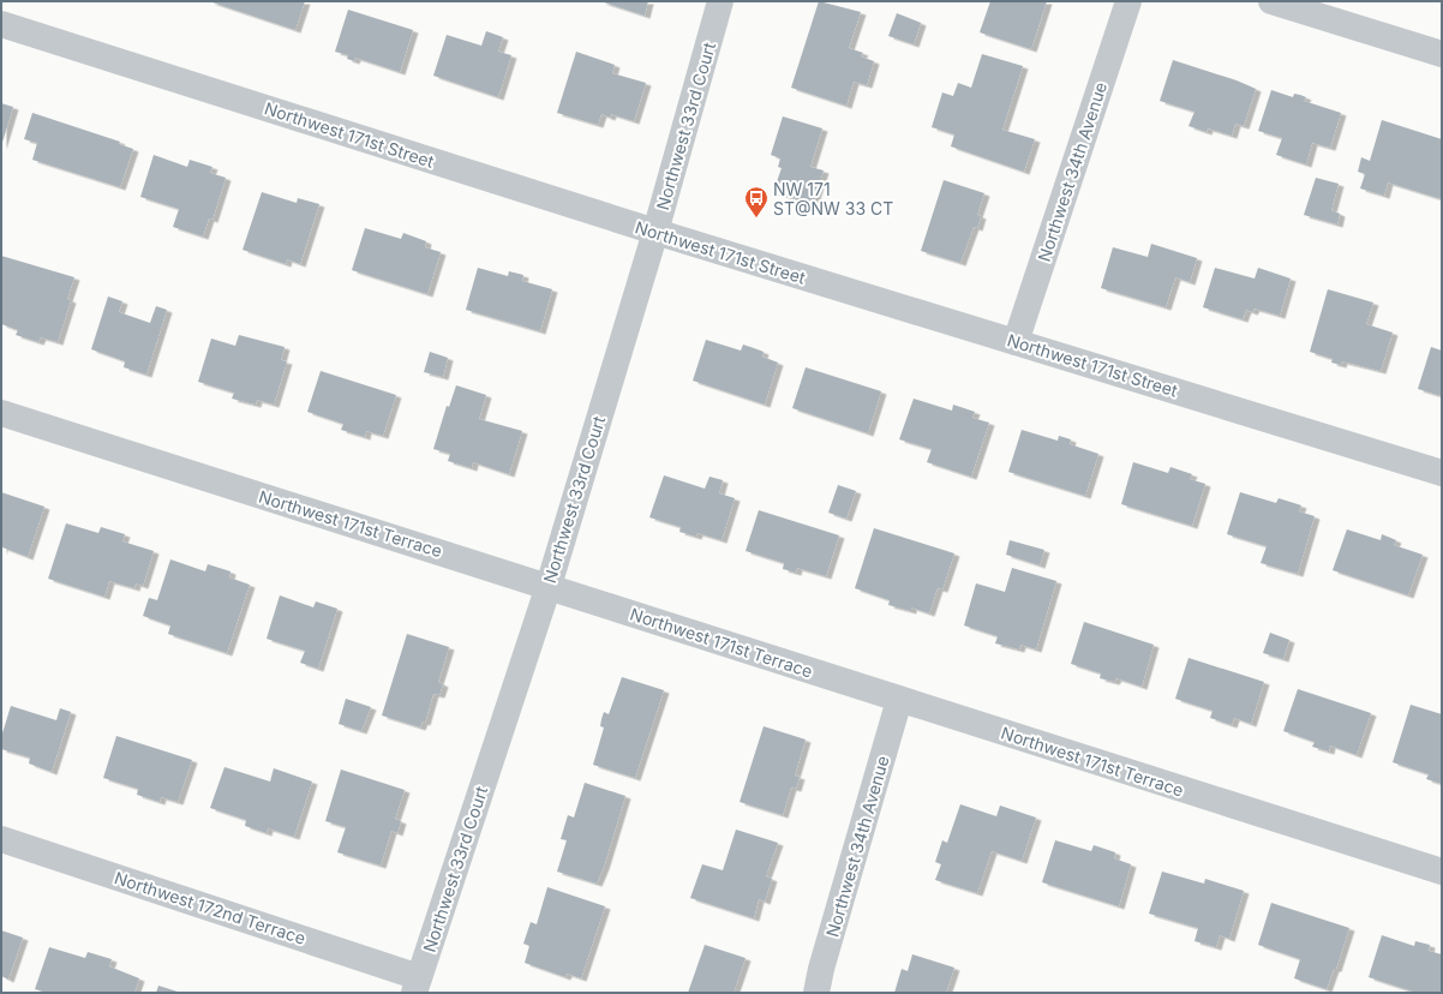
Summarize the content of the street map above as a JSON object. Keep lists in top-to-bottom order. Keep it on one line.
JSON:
{"streets":{"street":["Northwest 33rd Court","Northwest 171st Street","Northwest 34th Avenue","Northwest 171st Terrace","Northwest 172nd Terrace"]},"crossings":[["Northwest 33rd Court","Northwest 171st Street"],["Northwest 33rd Court","Northwest 171st Terrace"],["Northwest 33rd Court","Northwest 172nd Terrace"],["Northwest 171st Street","Northwest 34th Avenue"],["Northwest 34th Avenue","Northwest 171st Terrace"]],"places":{"bus stop":["NW 171 ST@NW 33 CT"]}}
